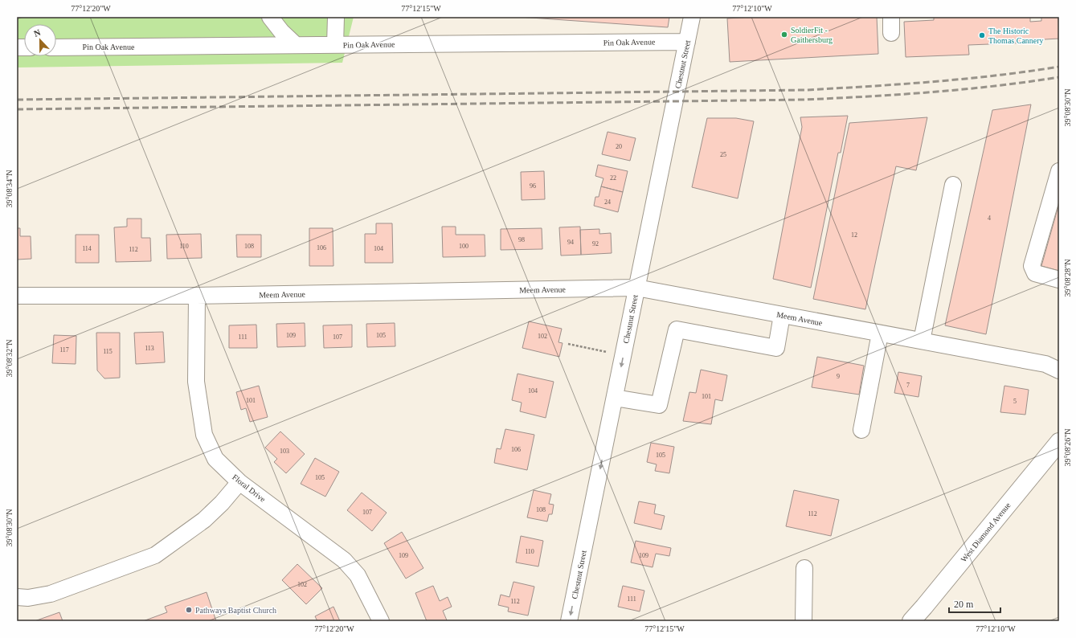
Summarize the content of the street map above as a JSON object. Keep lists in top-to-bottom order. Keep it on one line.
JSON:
{"streets":{"main road":["West Diamond Avenue"],"street":["Pin Oak Avenue","Chestnut Street","Meem Avenue","Floral Drive"]},"crossings":[["Pin Oak Avenue","Chestnut Street"],["Chestnut Street","Meem Avenue"],["Meem Avenue","Floral Drive"]],"one_way":["Chestnut Street"],"places":["SoldierFit - Gaithersburg","The Historic Thomas Cannery","Pathways Baptist Church"],"house_numbers":["20","25","22","96","24","4","12","98","94","92","110","108","100","106","114","104","112","109","105","102","111","107","113","117","115","9","7","104","101","101","5","106","103","105","105","108","107","112","110","109","109","102","111","112"],"scale_bar":"20 m","north":"top","coordinates":["77°12'20\"W","77°12'15\"W","77°12'10\"W","39°08'30\"N","39°08'34\"N","39°08'28\"N","39°08'32\"N","39°08'26\"N"]}
